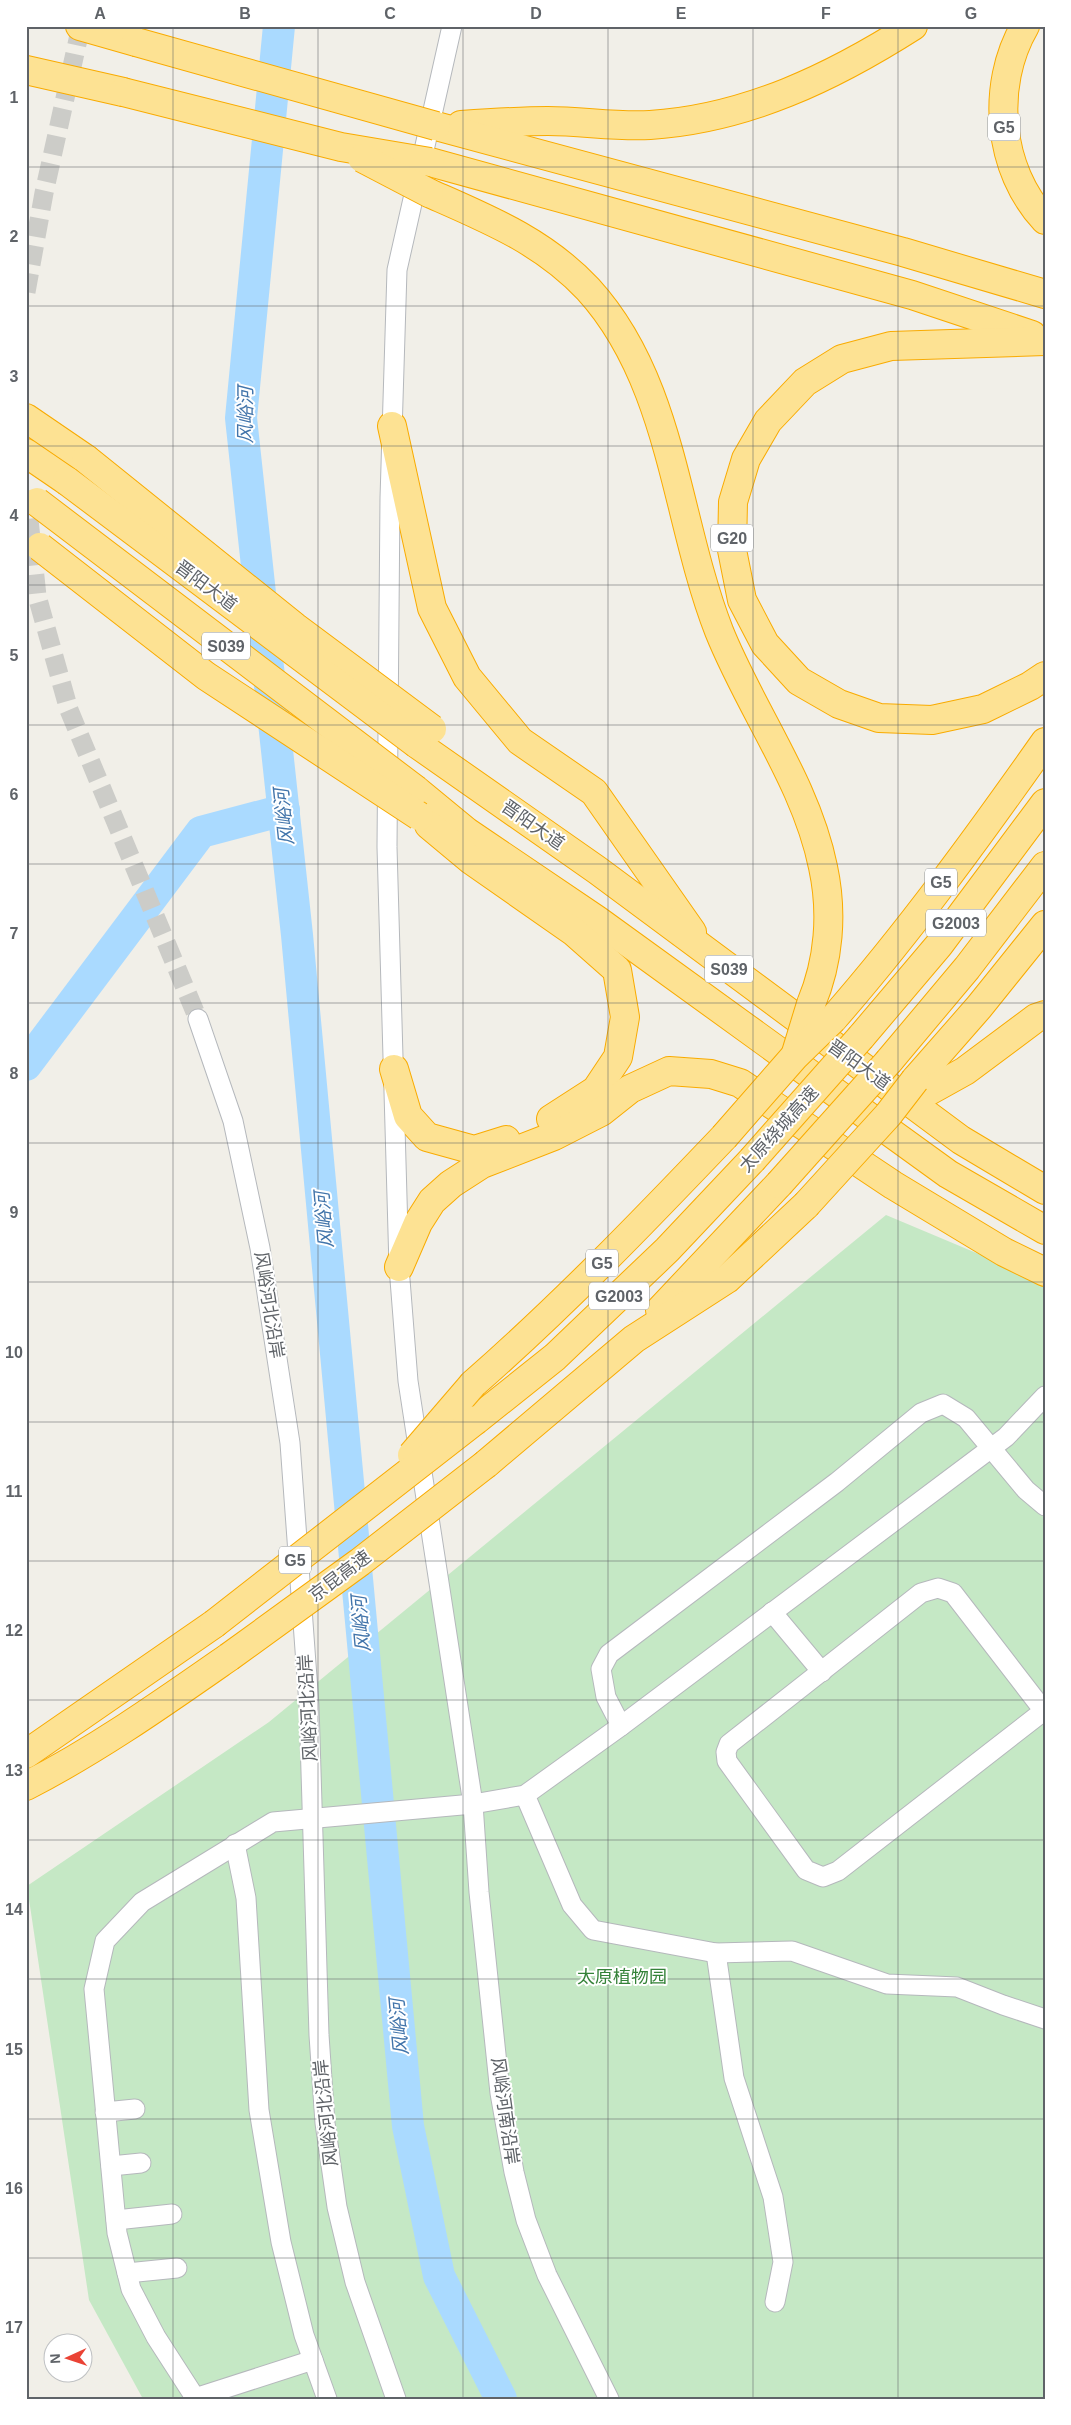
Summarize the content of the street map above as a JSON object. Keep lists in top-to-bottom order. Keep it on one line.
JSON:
{"streets":{"highway":["G5","G20","晋阳大道","S039","G2003","太原绕城高速","京昆高速"],"street":["风峪河北沿岸","风峪河南沿岸"]},"crossings":[["G5","太原绕城高速"],["G5","京昆高速"],["晋阳大道","S039"],["太原绕城高速","京昆高速"]],"water":["风峪河"],"parks":["太原植物园"],"north":"left","grid":{"columns":["A","B","C","D","E","F","G"],"rows":["1","2","3","4","5","6","7","8","9","10","11","12","13","14","15","16","17"]}}
